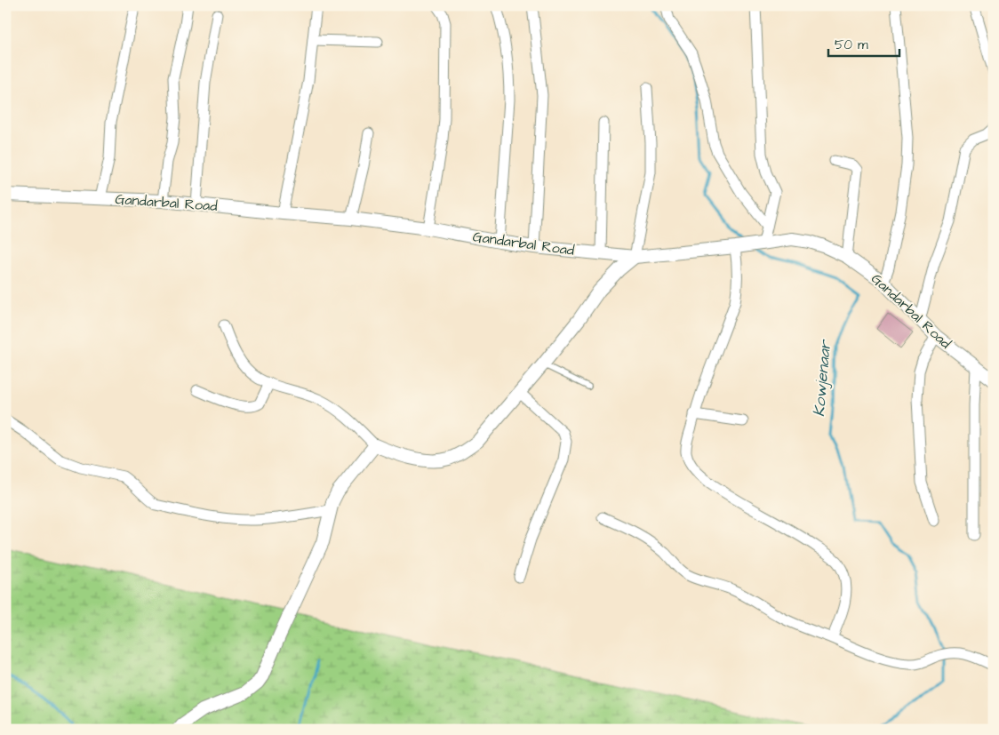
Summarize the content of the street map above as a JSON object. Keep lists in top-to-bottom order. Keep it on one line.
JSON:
{"streets":{"street":["Gandarbal Road"]},"water":["Kowjenaar"],"scale_bar":"50 m"}
